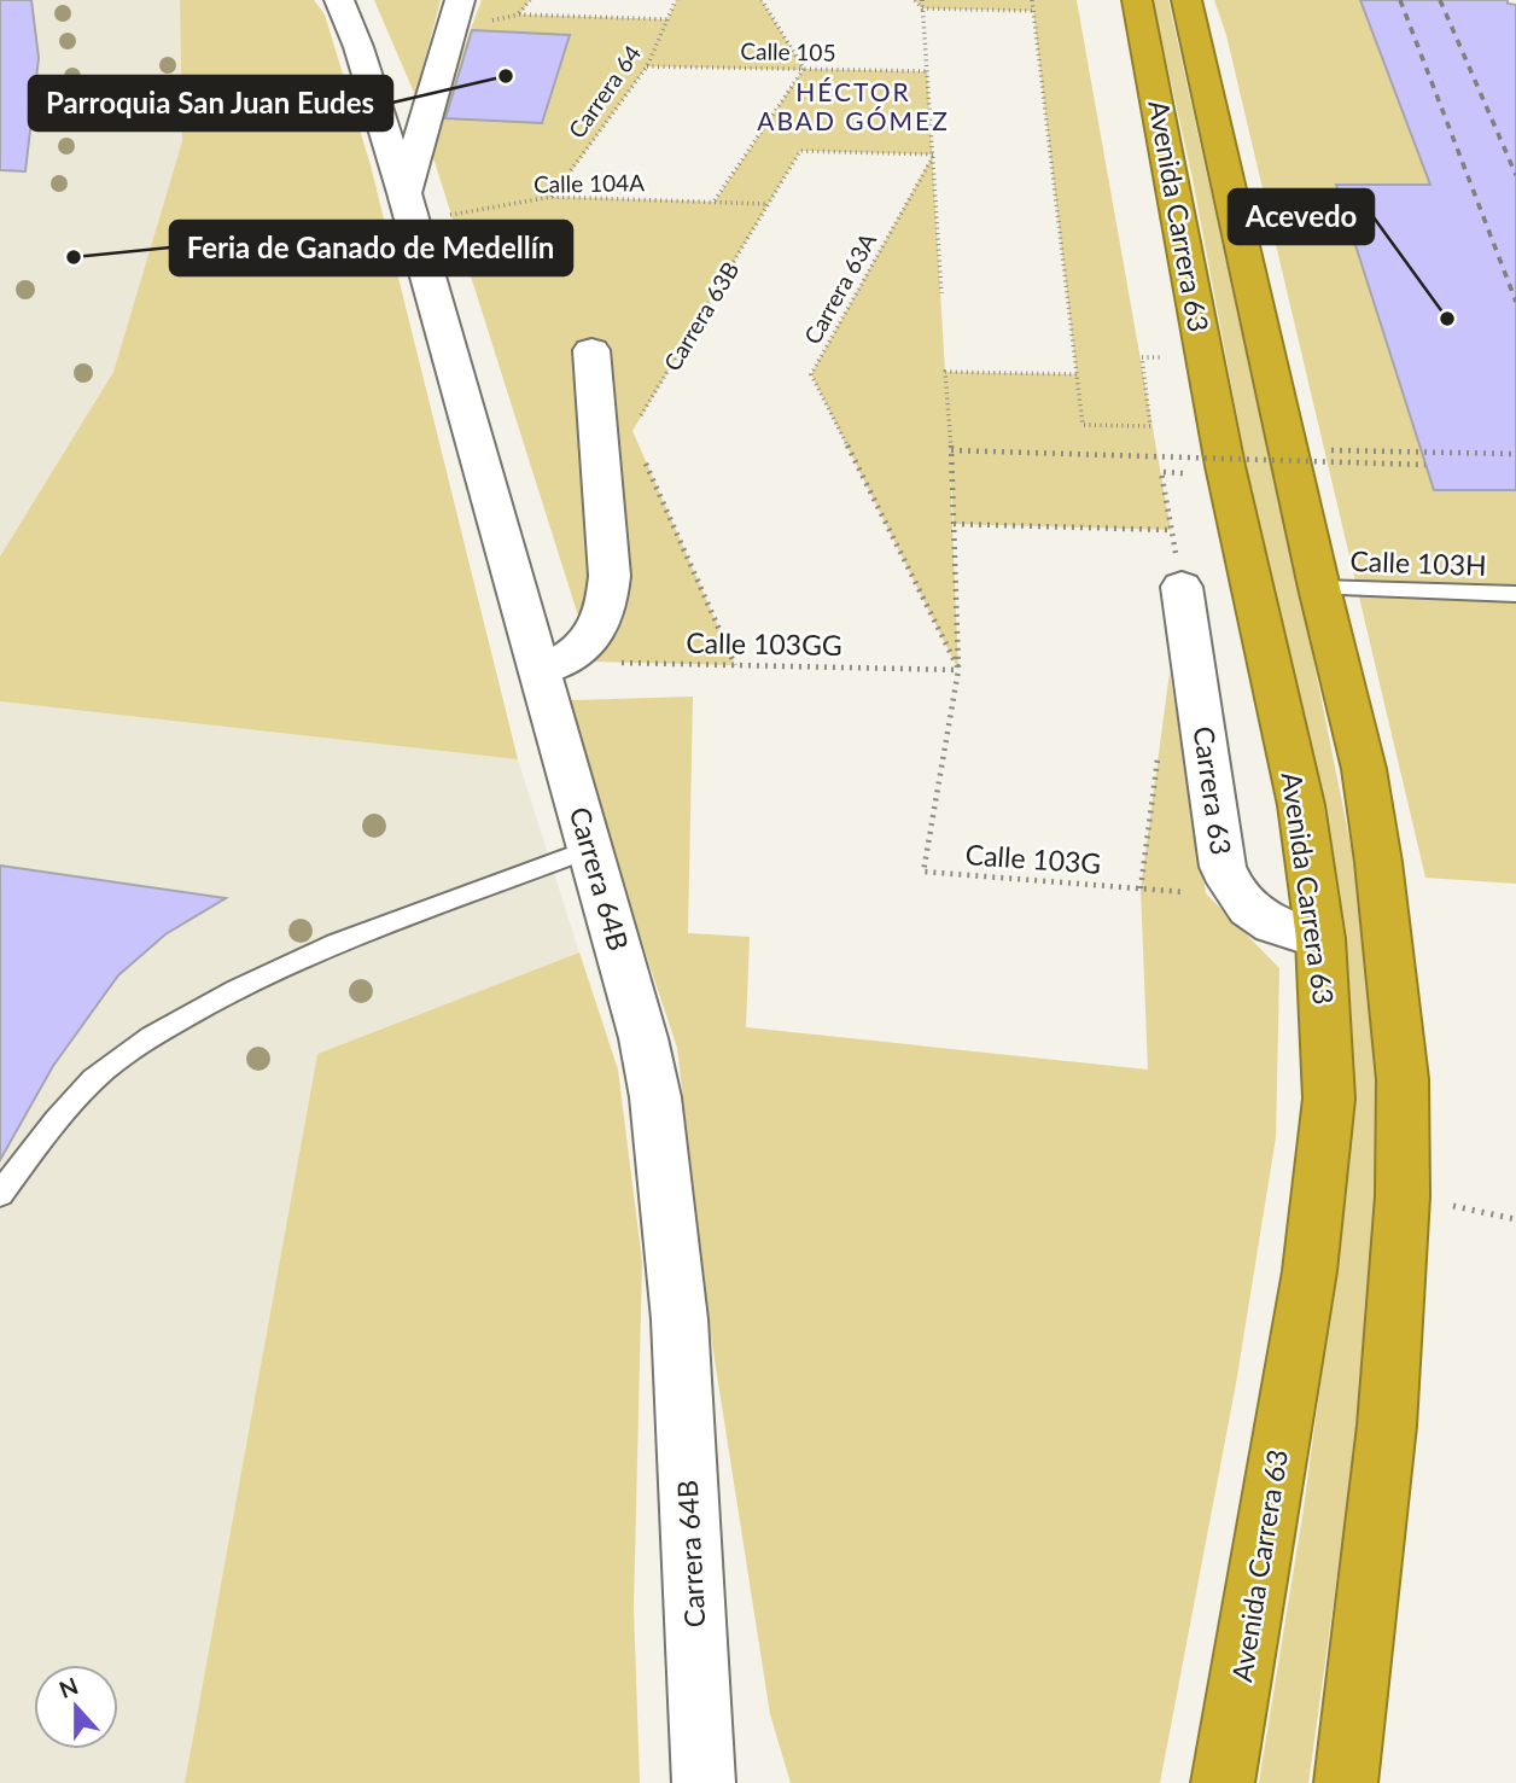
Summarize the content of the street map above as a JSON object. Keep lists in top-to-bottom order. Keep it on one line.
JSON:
{"streets":{"highway":["Avenida Carrera 63"],"main road":["Carrera 63","Carrera 64B"],"lane":["Calle 103H"],"path":["Calle 105","Carrera 64","Calle 104A","Carrera 63A","Carrera 63B","Calle 103GG","Calle 103G"]},"crossings":[["Calle 105","Carrera 64"],["Carrera 64","Calle 104A"],["Calle 104A","Carrera 63B"],["Calle 104A","Carrera 64B"],["Avenida Carrera 63","Calle 103H"],["Avenida Carrera 63","Carrera 63"],["Carrera 63A","Carrera 63B"],["Carrera 63A","Calle 103GG"],["Carrera 63A","Calle 103G"],["Calle 103GG","Calle 103G"],["Calle 103GG","Carrera 64B"]],"districts":["HÉCTOR ABAD GÓMEZ"],"places":["Parroquia San Juan Eudes","Feria de Ganado de Medellín","Acevedo"],"north":"top"}
